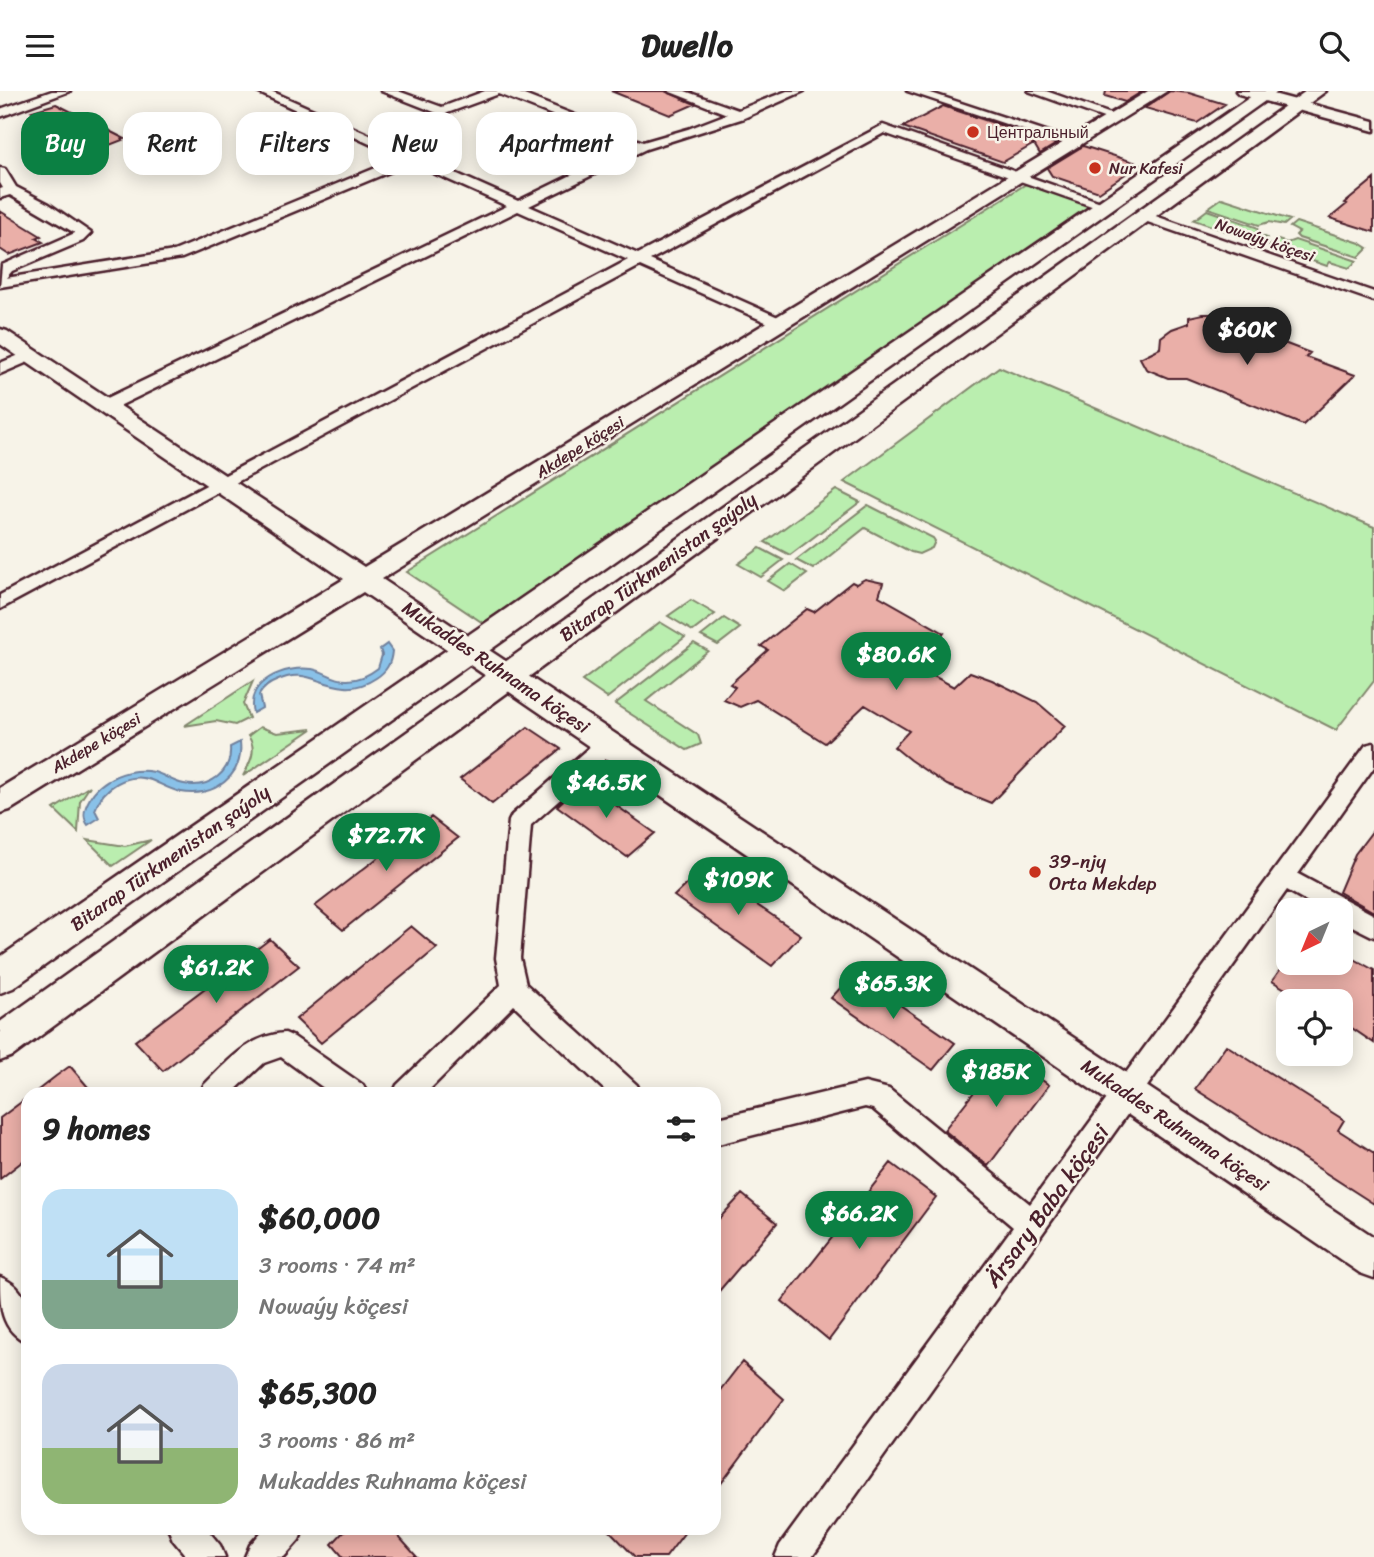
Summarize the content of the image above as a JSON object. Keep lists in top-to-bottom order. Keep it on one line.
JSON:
{"streets":{"main road":["Bitarap Türkmenistan şaýoly"],"street":["Nowaýy köçesi","Akdepe köçesi","Mukaddes Ruhnama köçesi","Ärsary Baba köçesi"]},"crossings":[["Nowaýy köçesi","Bitarap Türkmenistan şaýoly"],["Akdepe köçesi","Mukaddes Ruhnama köçesi"],["Bitarap Türkmenistan şaýoly","Mukaddes Ruhnama köçesi"],["Mukaddes Ruhnama köçesi","Ärsary Baba köçesi"]],"places":["Центральный","Nur Kafesi","39-njy Orta Mekdep"],"north":"bottom left","page":{"header":"Dwello","chip":["Buy","Rent","Filters","New","Apartment"],"price":["$60K","$80.6K","$46.5K","$72.7K","$109K","$61.2K","$65.3K","$185K","$66.2K"],"heading":"9 homes","list":[{"name":"$60,000","note":"3 rooms · 74 m² · Nowaýy köçesi"},{"name":"$65,300","note":"3 rooms · 86 m² · Mukaddes Ruhnama köçesi"}]}}
